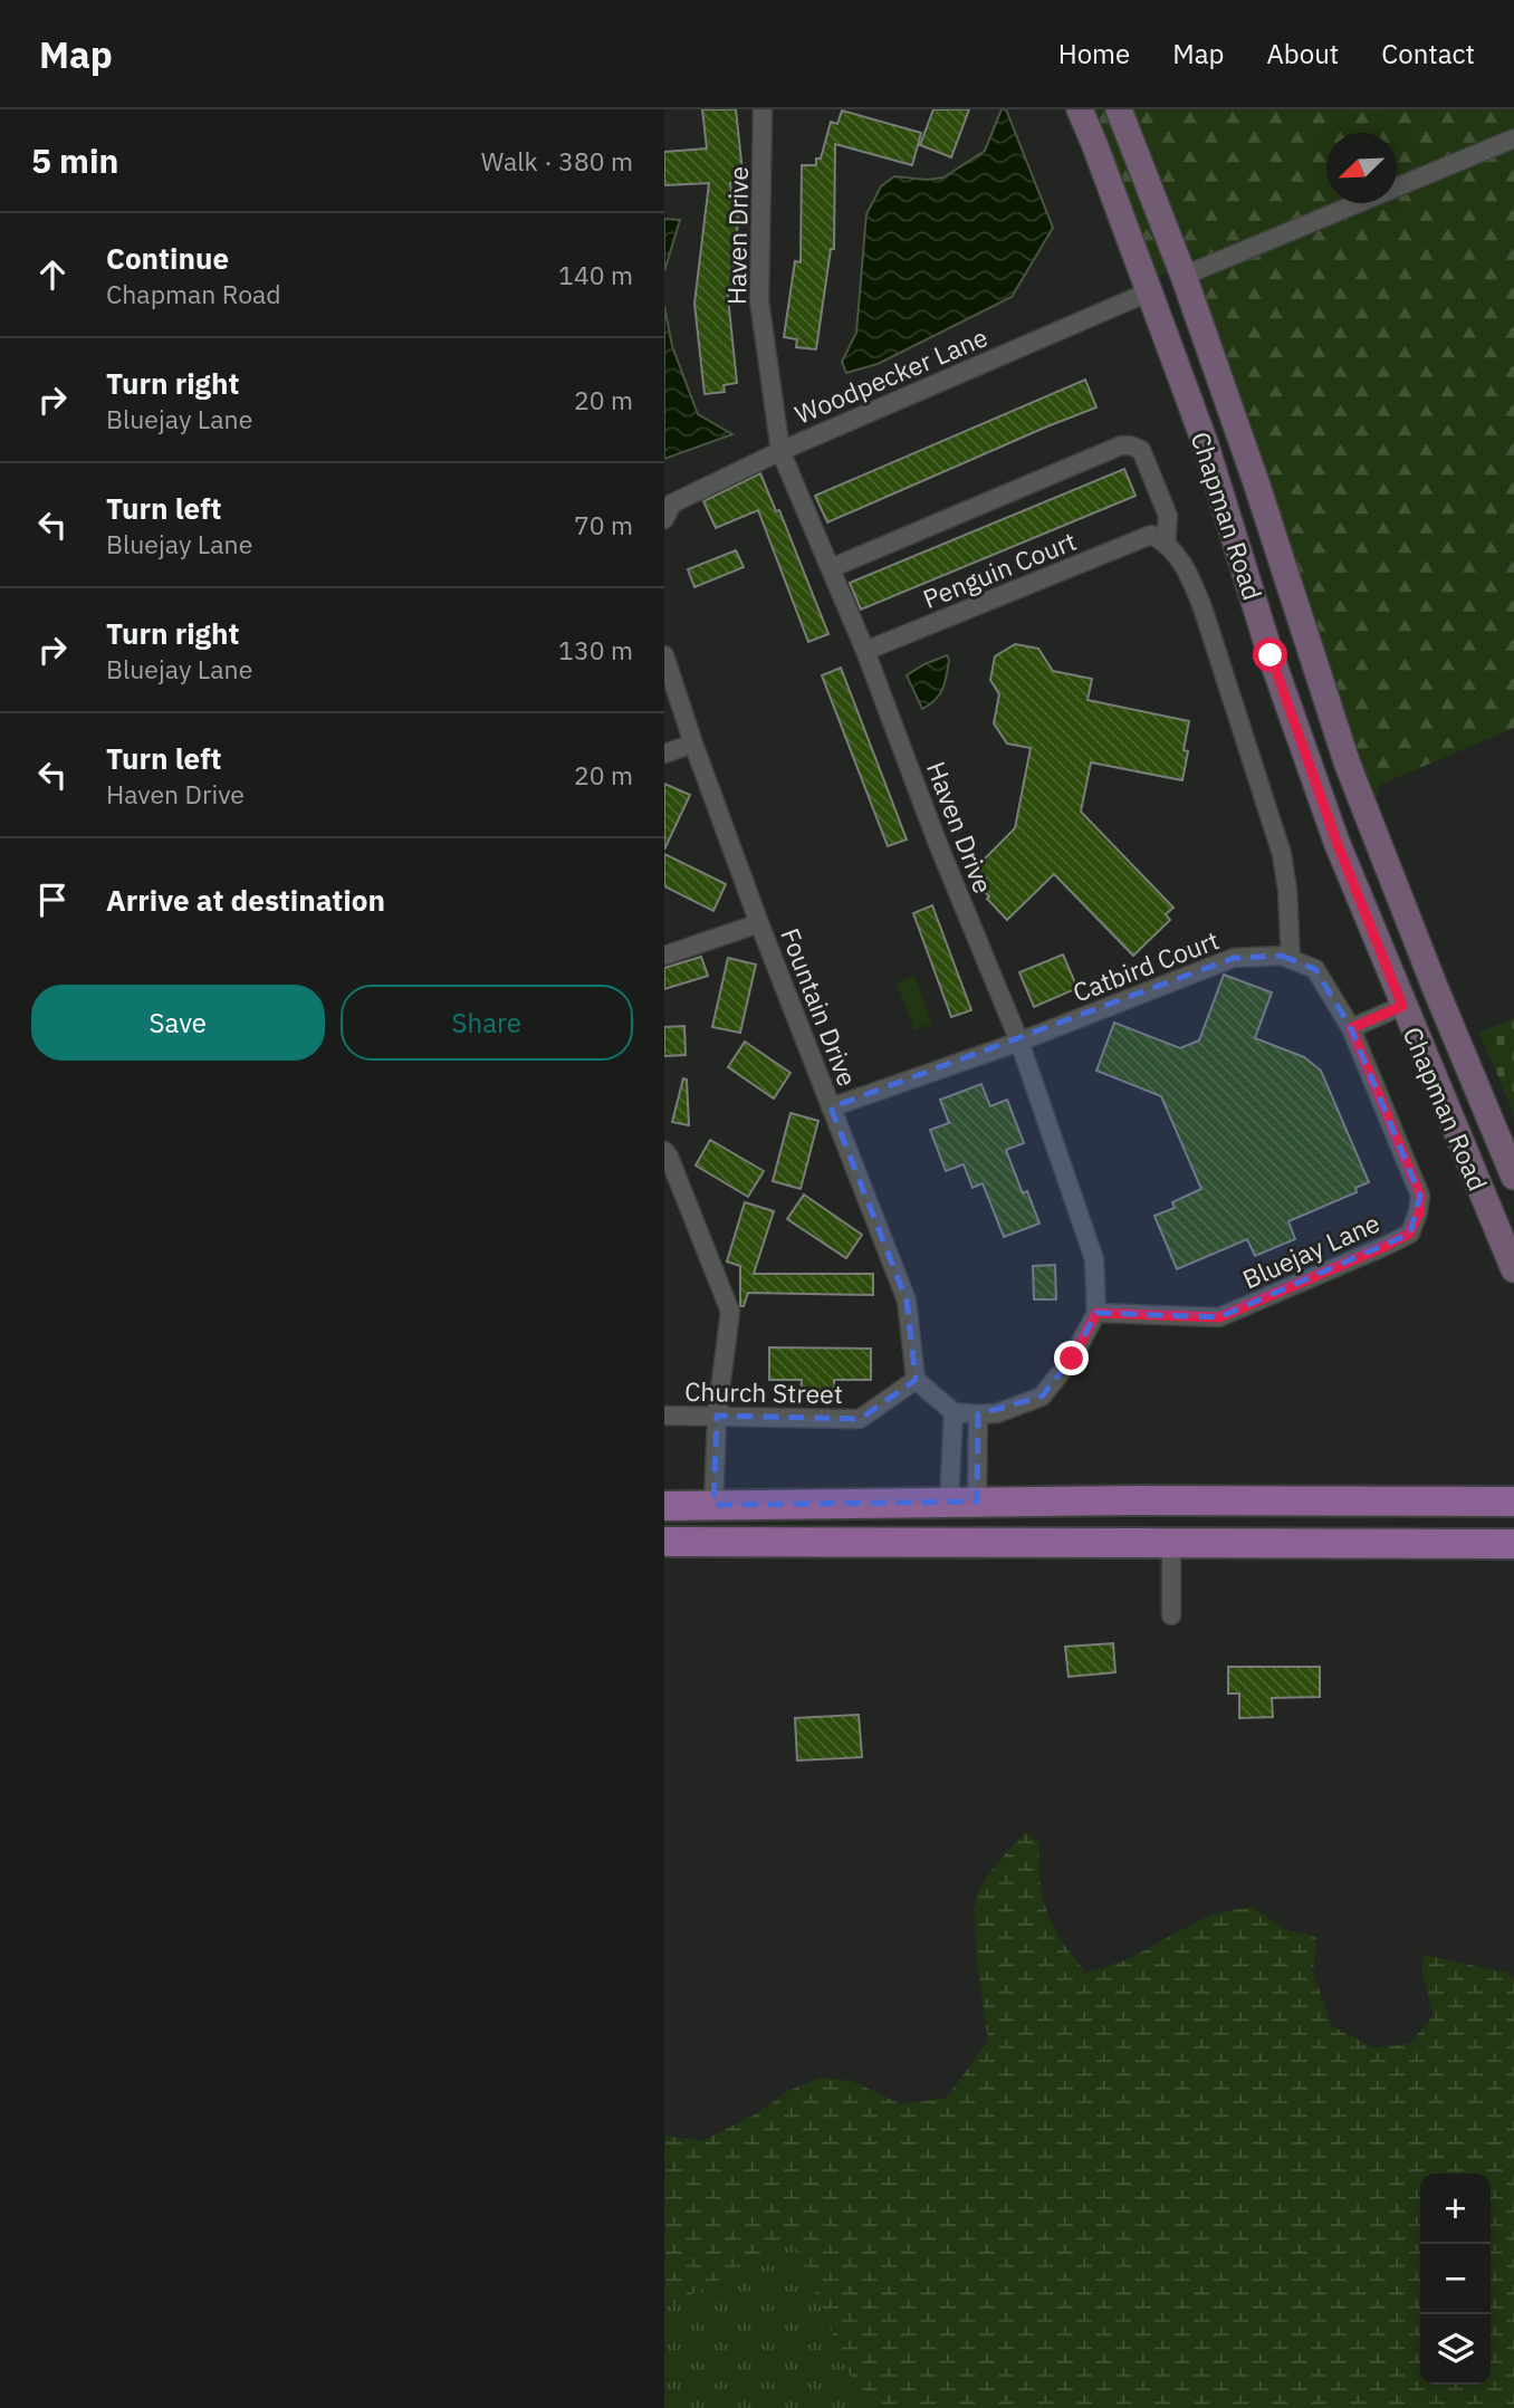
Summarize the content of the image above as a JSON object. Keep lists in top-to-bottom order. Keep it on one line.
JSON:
{"streets":{"street":["Haven Drive","Woodpecker Lane","Chapman Road","Penguin Court","Catbird Court","Fountain Drive","Bluejay Lane","Church Street"]},"crossings":[["Haven Drive","Woodpecker Lane"],["Haven Drive","Penguin Court"],["Haven Drive","Catbird Court"],["Haven Drive","Bluejay Lane"],["Woodpecker Lane","Chapman Road"],["Catbird Court","Fountain Drive"],["Fountain Drive","Church Street"]],"north":"bottom left","page":{"header":"Map","nav":["Home","Map","About","Contact"],"heading":["5 min","Walk · 380 m"],"list":[["Continue","Chapman Road","140 m"],["Turn right","Bluejay Lane","20 m"],["Turn left","Bluejay Lane","70 m"],["Turn right","Bluejay Lane","130 m"],["Turn left","Haven Drive","20 m"],"Arrive at destination"],"buttons":["Save","Share"],"map_buttons":["+","−"]}}
